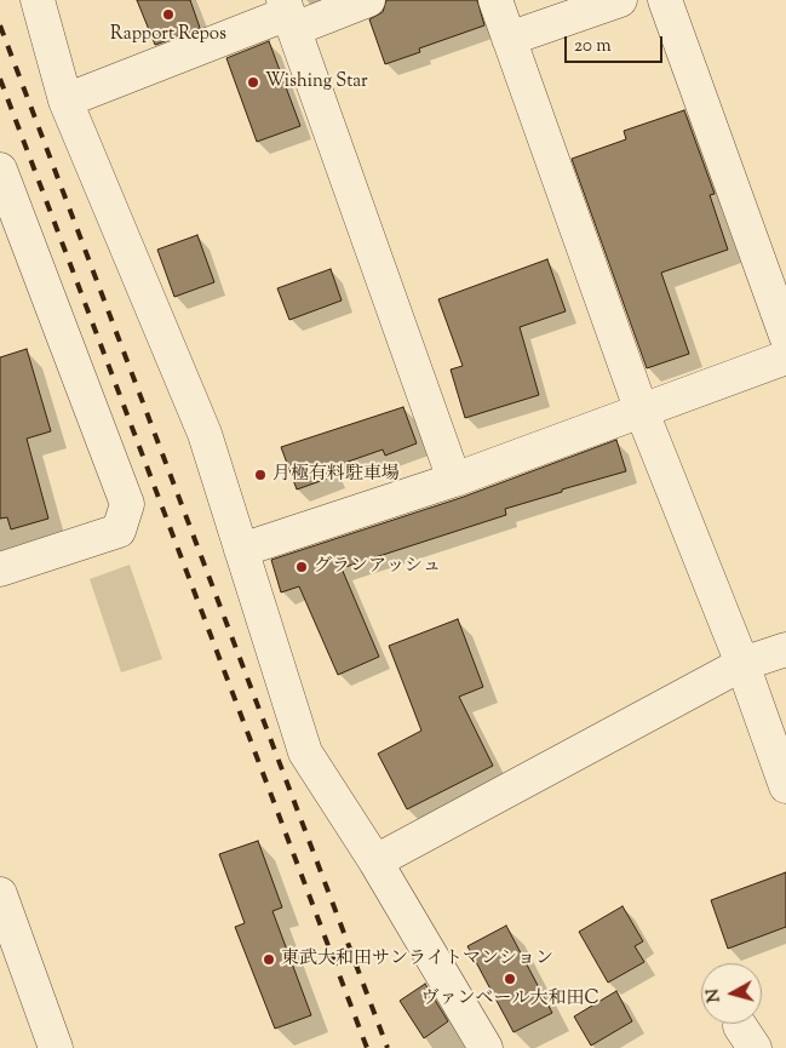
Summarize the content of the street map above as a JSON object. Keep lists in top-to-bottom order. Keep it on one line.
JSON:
{"places":["Rapport Repos","Wishing Star","月極有料駐車場","グランアッシュ","東武大和田サンライトマンション","ヴァンベール大和田C"],"scale_bar":"20 m","north":"left"}
